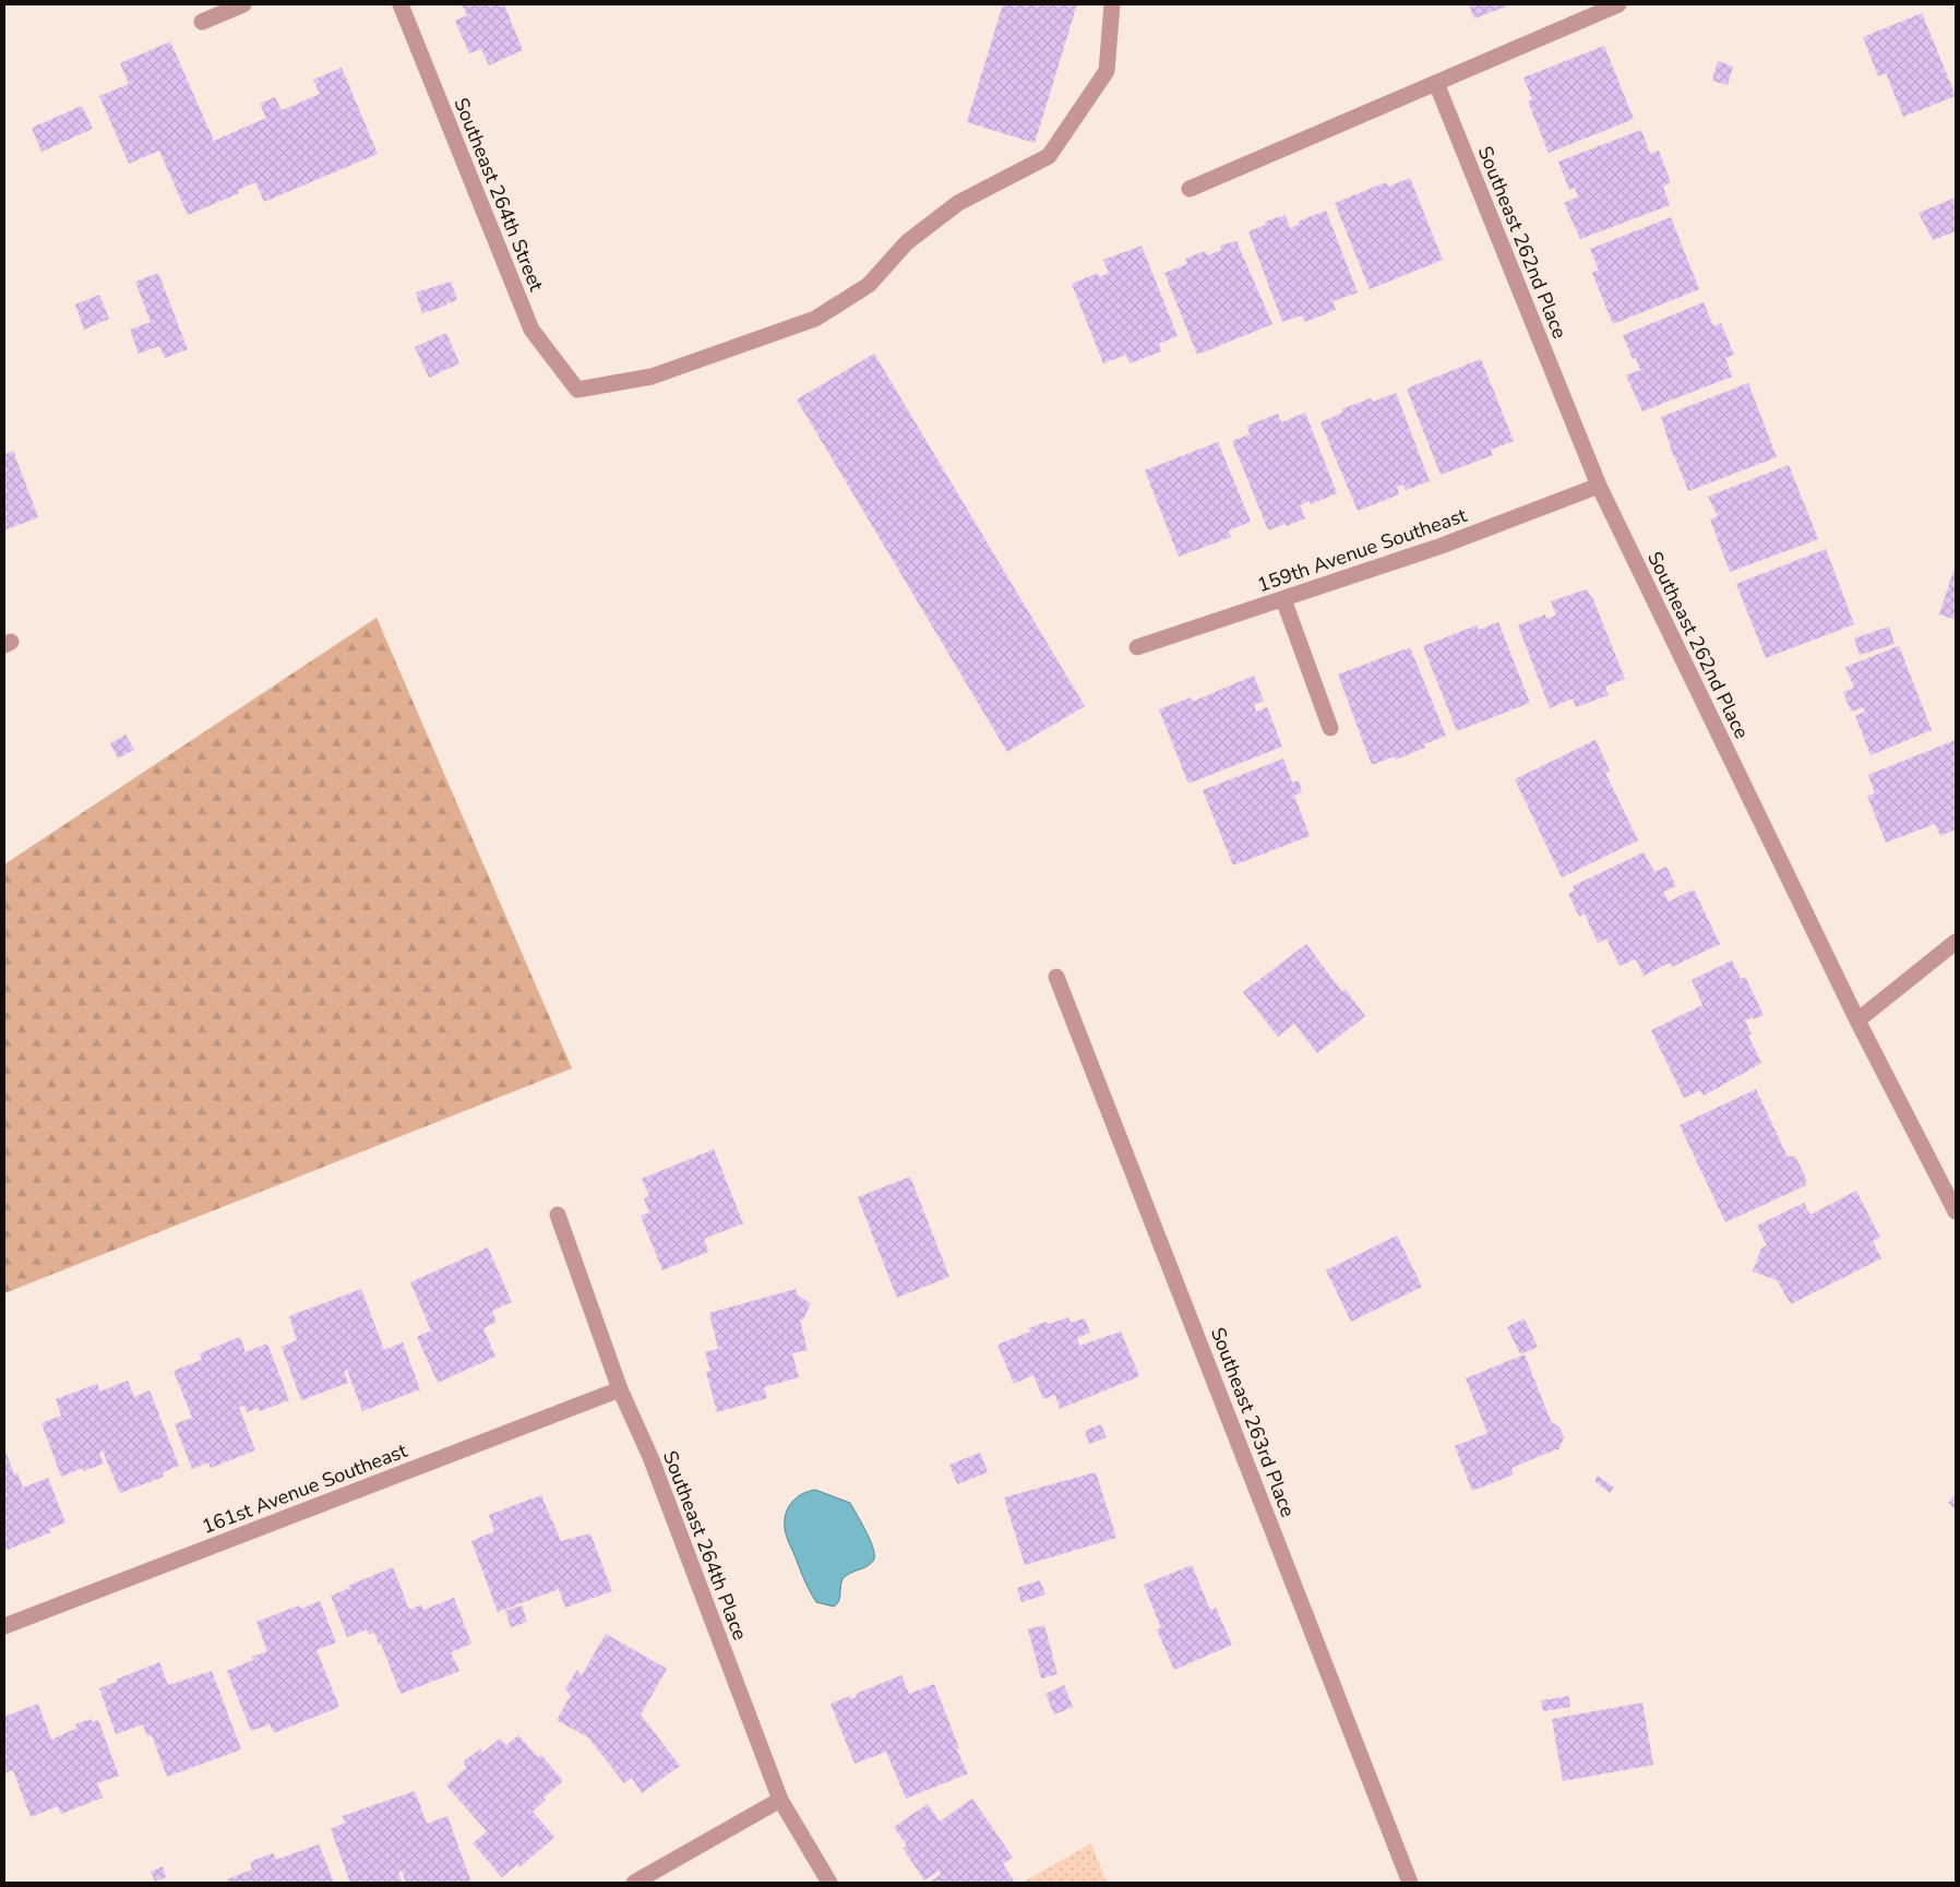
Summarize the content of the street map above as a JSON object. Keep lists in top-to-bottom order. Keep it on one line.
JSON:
{"streets":{"street":["Southeast 264th Street","Southeast 262nd Place","159th Avenue Southeast","Southeast 263rd Place","161st Avenue Southeast","Southeast 264th Place"]},"crossings":[["Southeast 262nd Place","159th Avenue Southeast"],["161st Avenue Southeast","Southeast 264th Place"]]}
